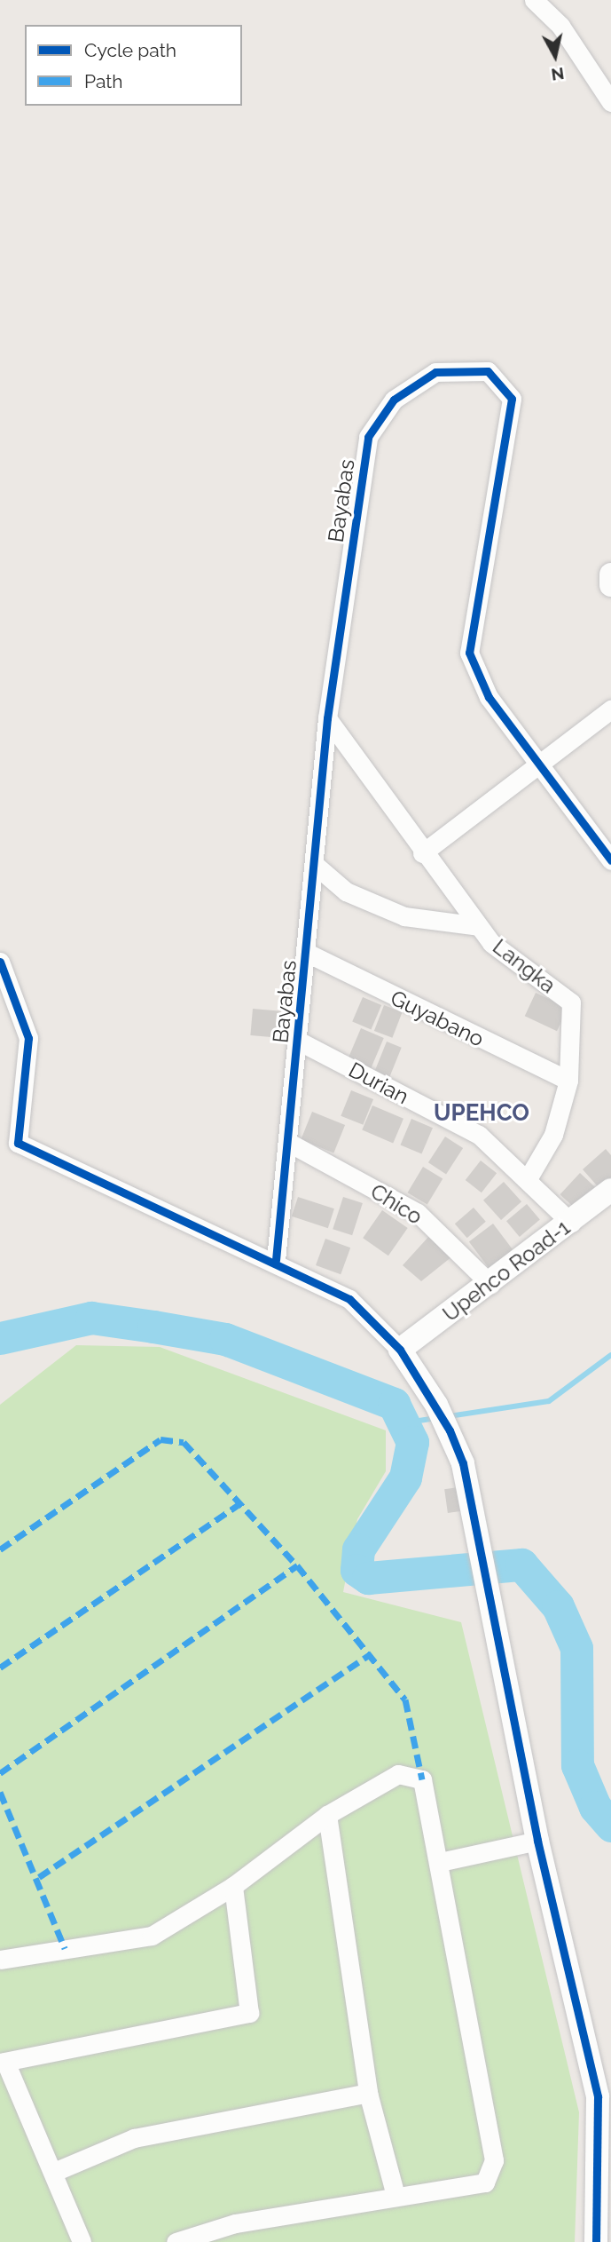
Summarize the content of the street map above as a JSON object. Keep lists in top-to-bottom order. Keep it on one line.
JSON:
{"streets":{"street":["Bayabas","Langka","Guyabano","Durian","Chico","Upehco Road-1"]},"crossings":[["Bayabas","Langka"],["Bayabas","Guyabano"],["Bayabas","Durian"],["Bayabas","Chico"],["Langka","Guyabano"],["Langka","Durian"],["Durian","Upehco Road-1"],["Chico","Upehco Road-1"]],"districts":["UPEHCO"],"legend":["Cycle path","Path"],"north":"bottom"}
